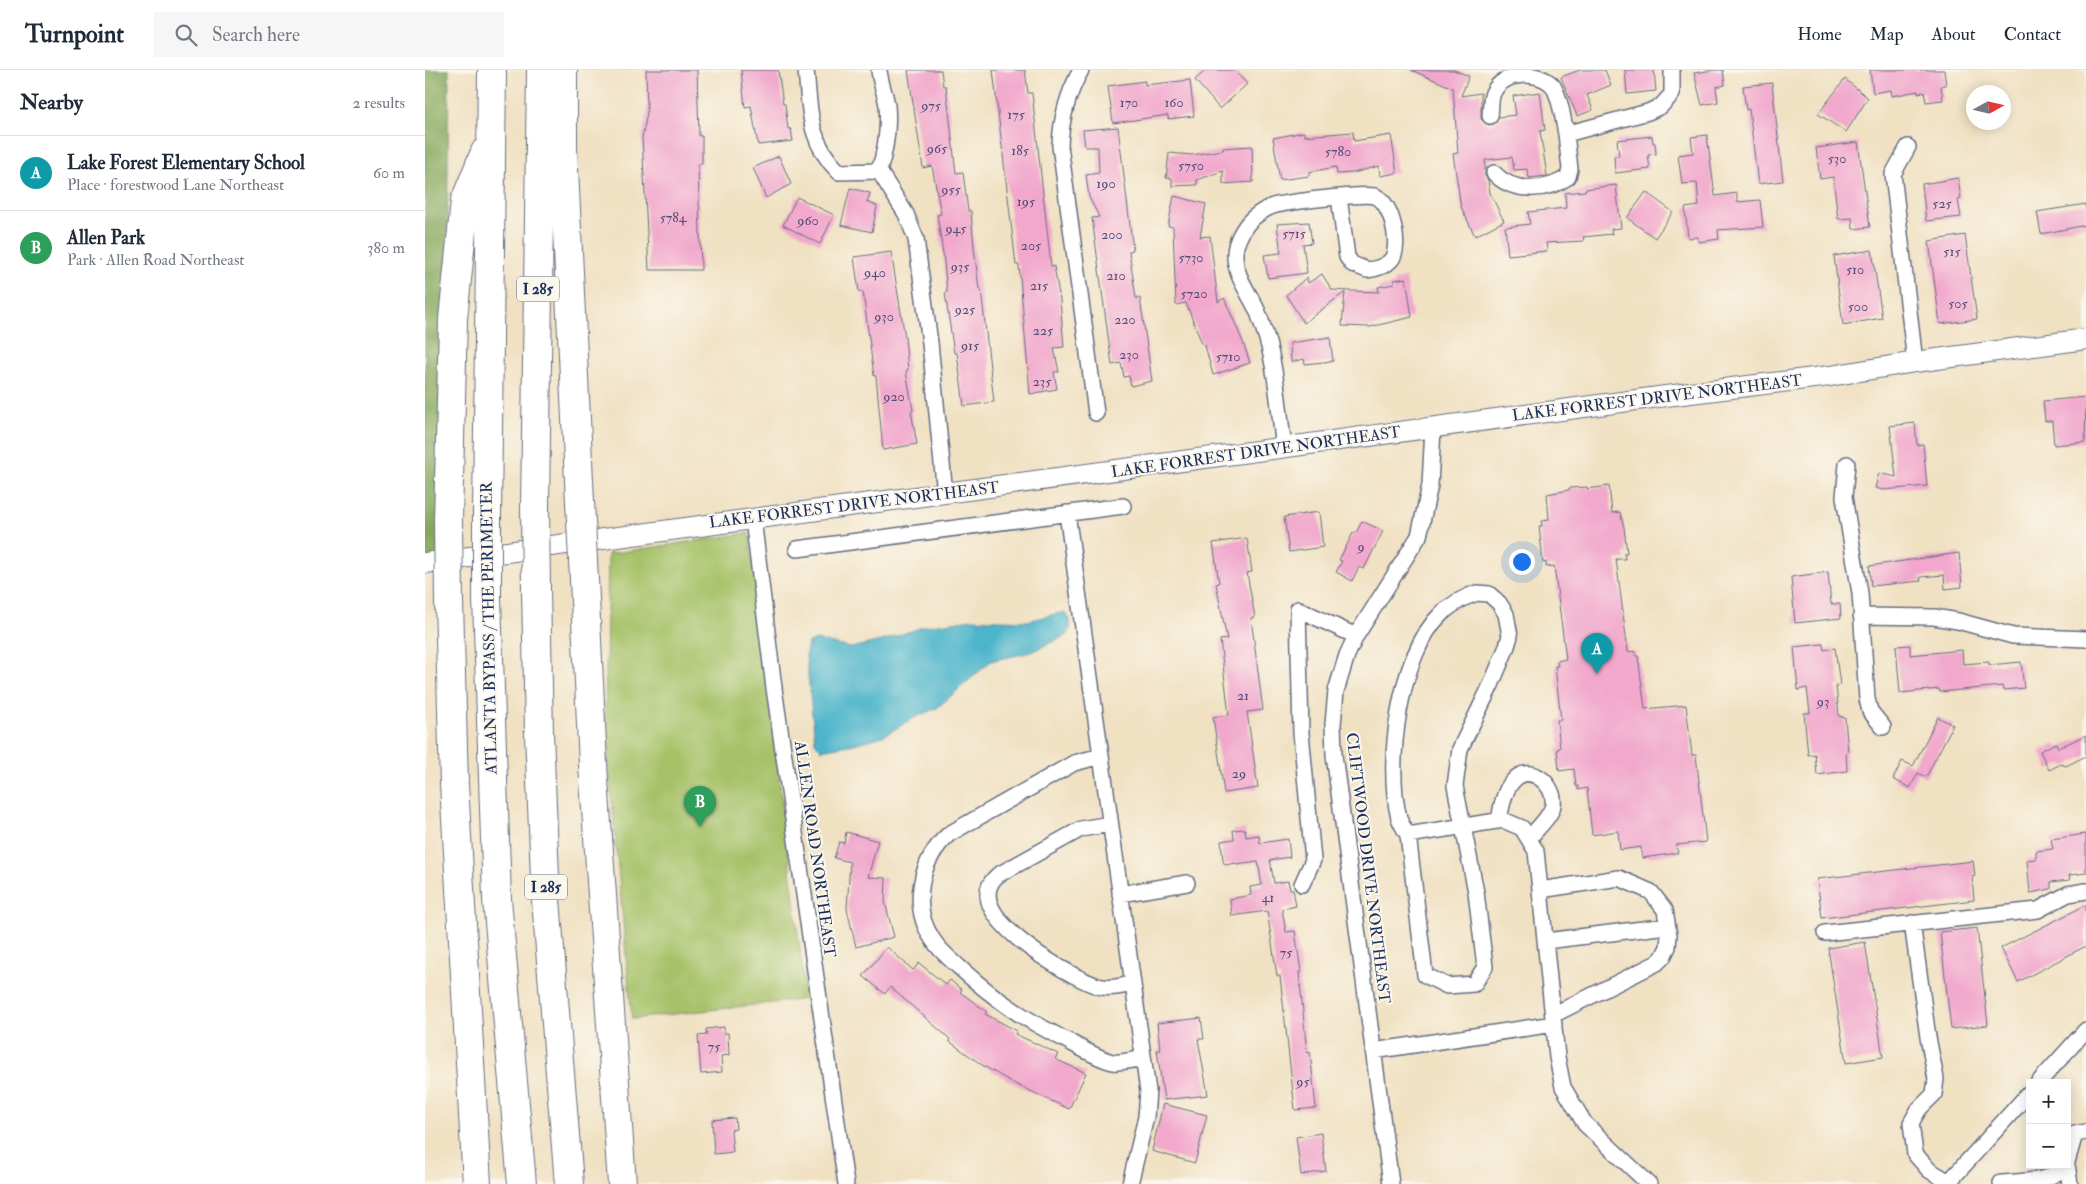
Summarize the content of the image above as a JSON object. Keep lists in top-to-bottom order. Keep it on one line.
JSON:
{"streets":{"highway":["I 285","ATLANTA BYPASS / THE PERIMETER"],"street":["LAKE FORREST DRIVE NORTHEAST","ALLEN ROAD NORTHEAST","CLIFTWOOD DRIVE NORTHEAST"]},"crossings":[["LAKE FORREST DRIVE NORTHEAST","ALLEN ROAD NORTHEAST"],["LAKE FORREST DRIVE NORTHEAST","CLIFTWOOD DRIVE NORTHEAST"]],"house_numbers":["170","160","975","175","965","185","5780","530","5750","190","955","195","525","5784","960","945","5715","200","205","515","5730","935","510","940","210","215","5720","505","500","925","930","220","225","915","230","5710","235","920","9","21","93","29","41","75","75","95"],"north":"right","page":{"header":"Turnpoint","search":"Search here","nav":["Home","Map","About","Contact"],"heading":["Nearby","2 results"],"list":[{"mark":"A","name":"Lake Forest Elementary School","note":"Place · forestwood Lane Northeast","value":"60 m"},{"mark":"B","name":"Allen Park","note":"Park · Allen Road Northeast","value":"380 m"}],"pins":["A","B"],"map_buttons":["+","−"]}}
